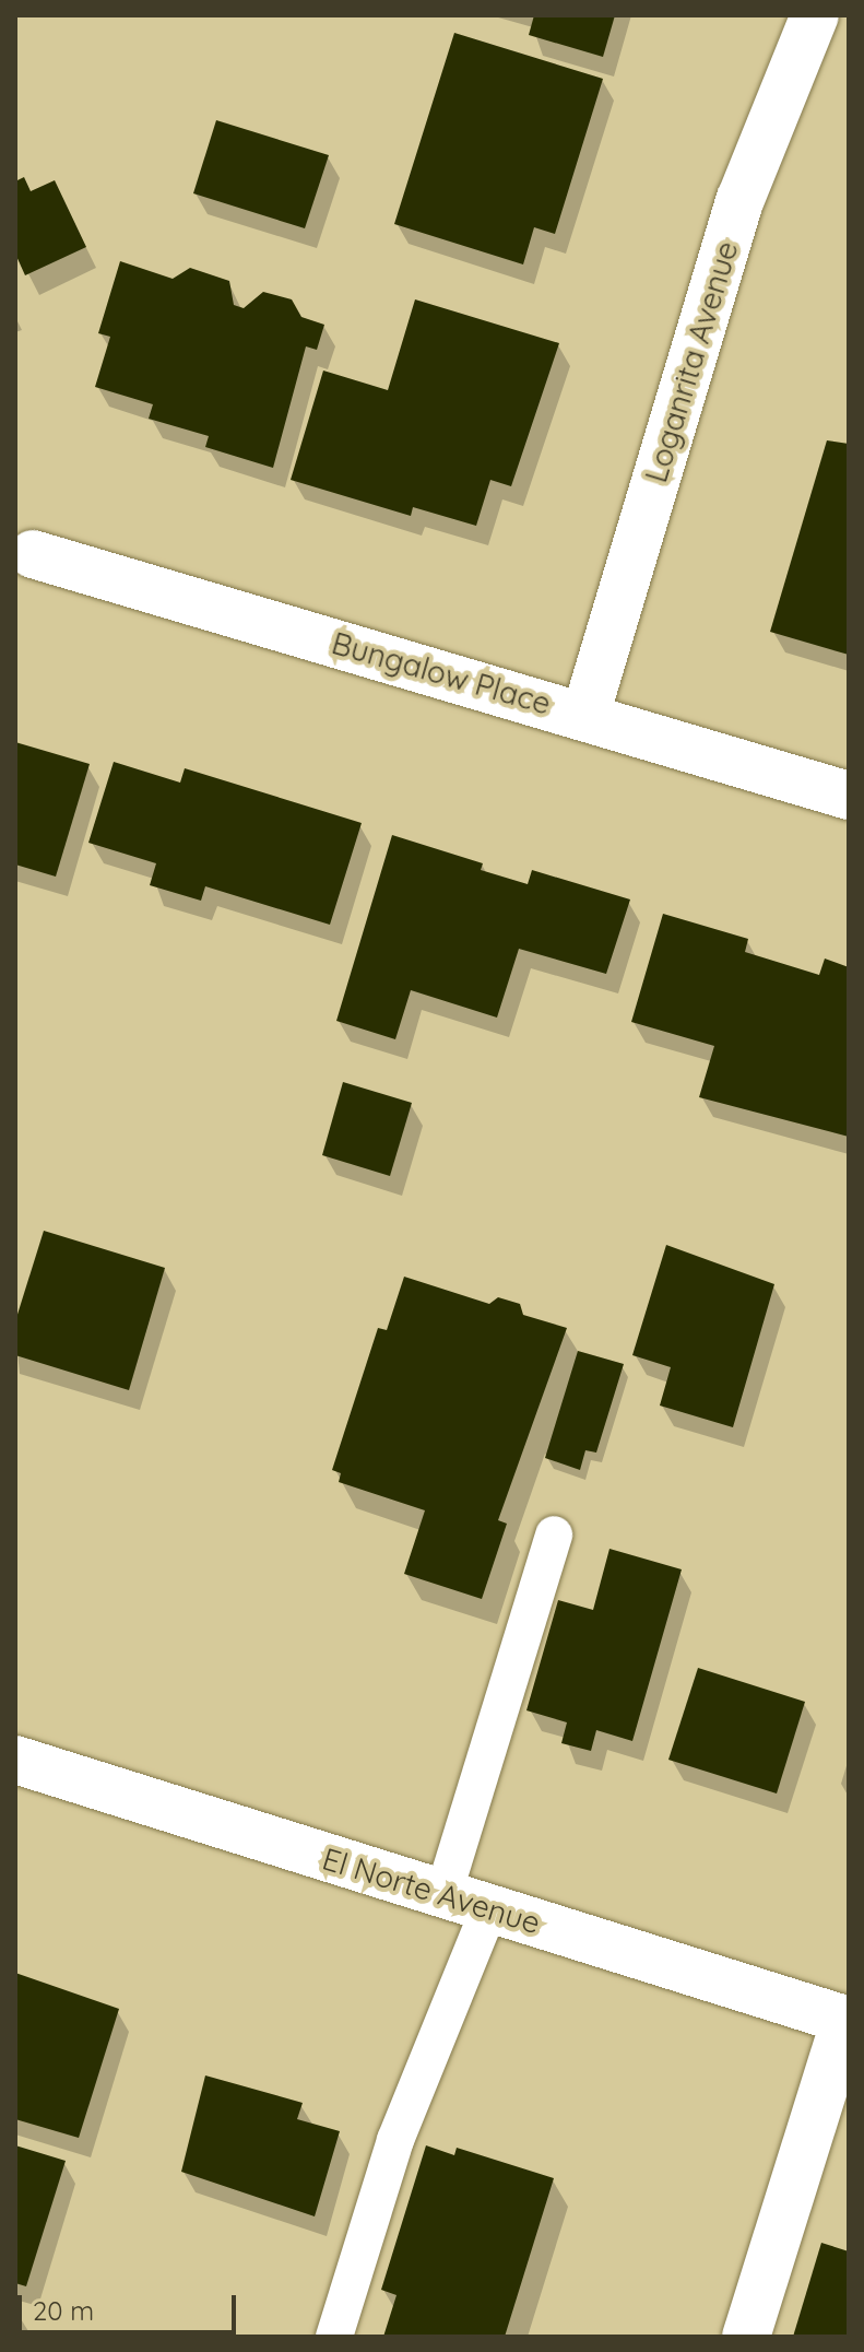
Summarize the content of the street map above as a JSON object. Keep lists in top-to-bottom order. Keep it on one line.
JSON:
{"streets":{"street":["Loganrita Avenue","Bungalow Place","El Norte Avenue"]},"crossings":[["Loganrita Avenue","Bungalow Place"]],"scale_bar":"20 m"}
